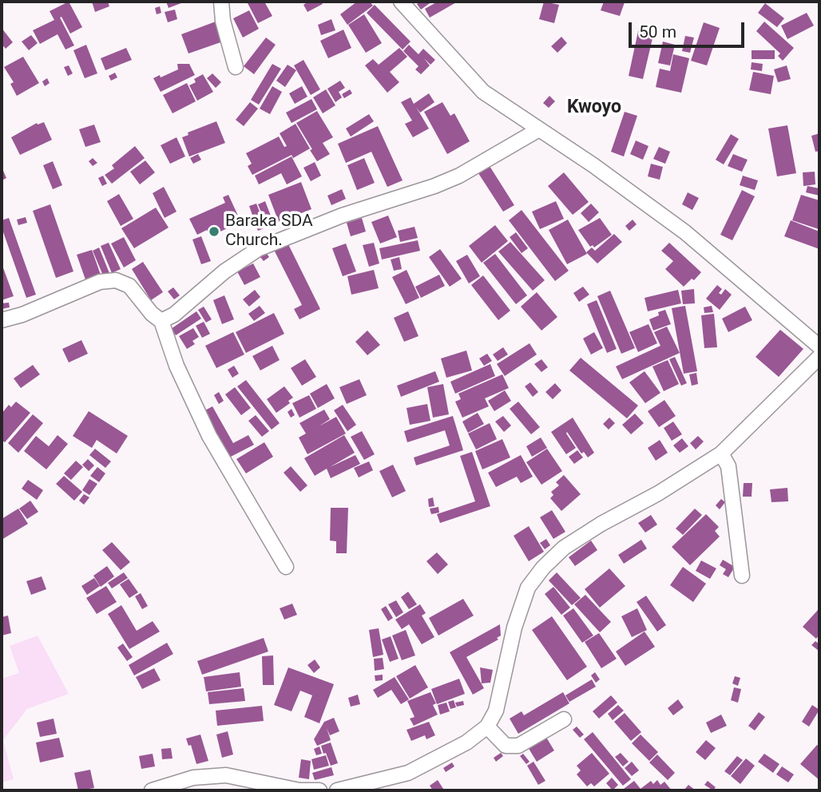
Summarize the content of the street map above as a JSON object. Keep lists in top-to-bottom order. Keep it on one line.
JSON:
{"districts":["Kwoyo"],"places":["Baraka SDA Church."],"scale_bar":"50 m"}
